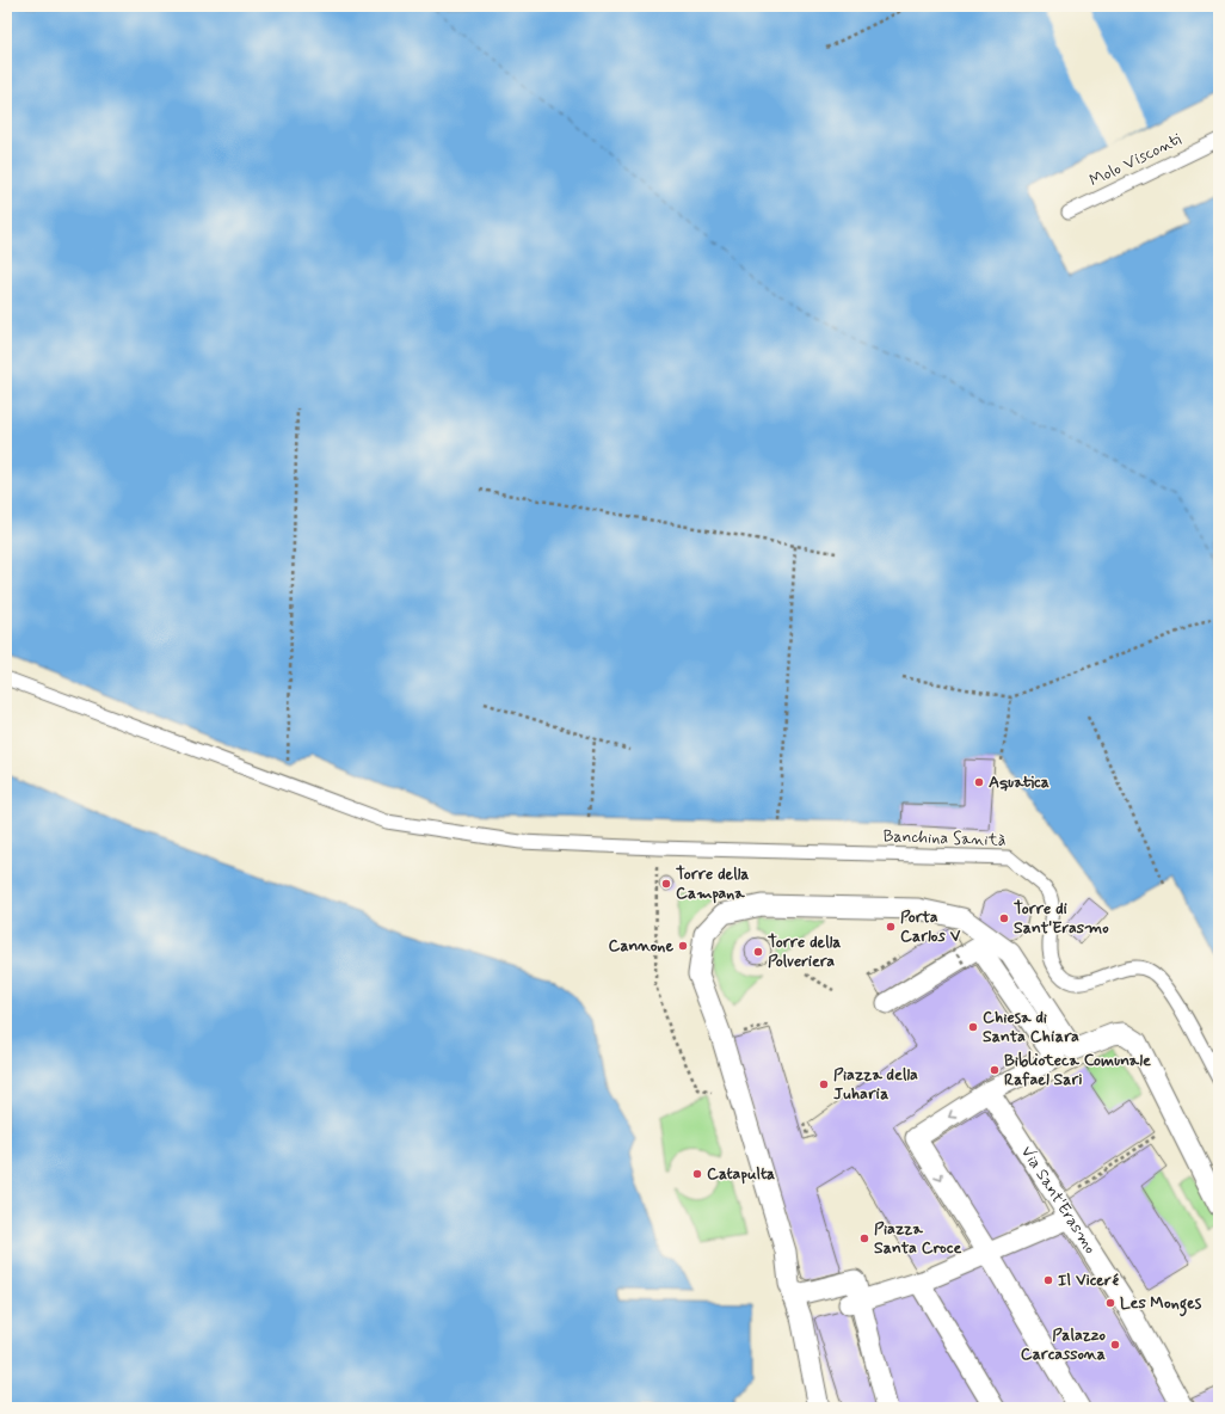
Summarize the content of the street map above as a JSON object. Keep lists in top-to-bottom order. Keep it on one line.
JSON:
{"streets":{"street":["Via Sant'Erasmo"],"lane":["Molo Visconti","Banchina Sanità"]},"places":["Aquatica","Torre della Campana","Torre di Sant'Erasmo","Porta Carlos V","Cannone","Torre della Polveriera","Chiesa di Santa Chiara","Biblioteca Comunale Rafael Sari","Piazza della Juharia","Catapulta","Piazza Santa Croce","Il Viceré","Les Monges","Palazzo Carcassona"]}
